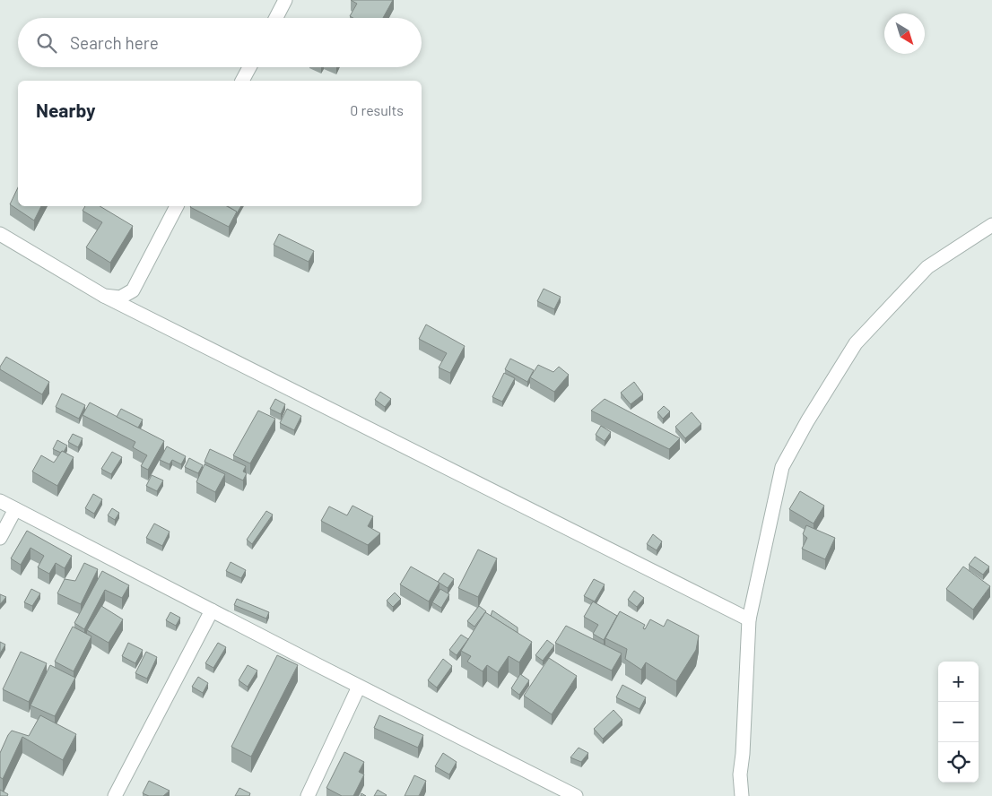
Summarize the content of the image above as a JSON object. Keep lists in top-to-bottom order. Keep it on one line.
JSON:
{"north":"bottom right","page":{"search":"Search here","heading":["Nearby","0 results"],"map_buttons":["+","−"]}}
